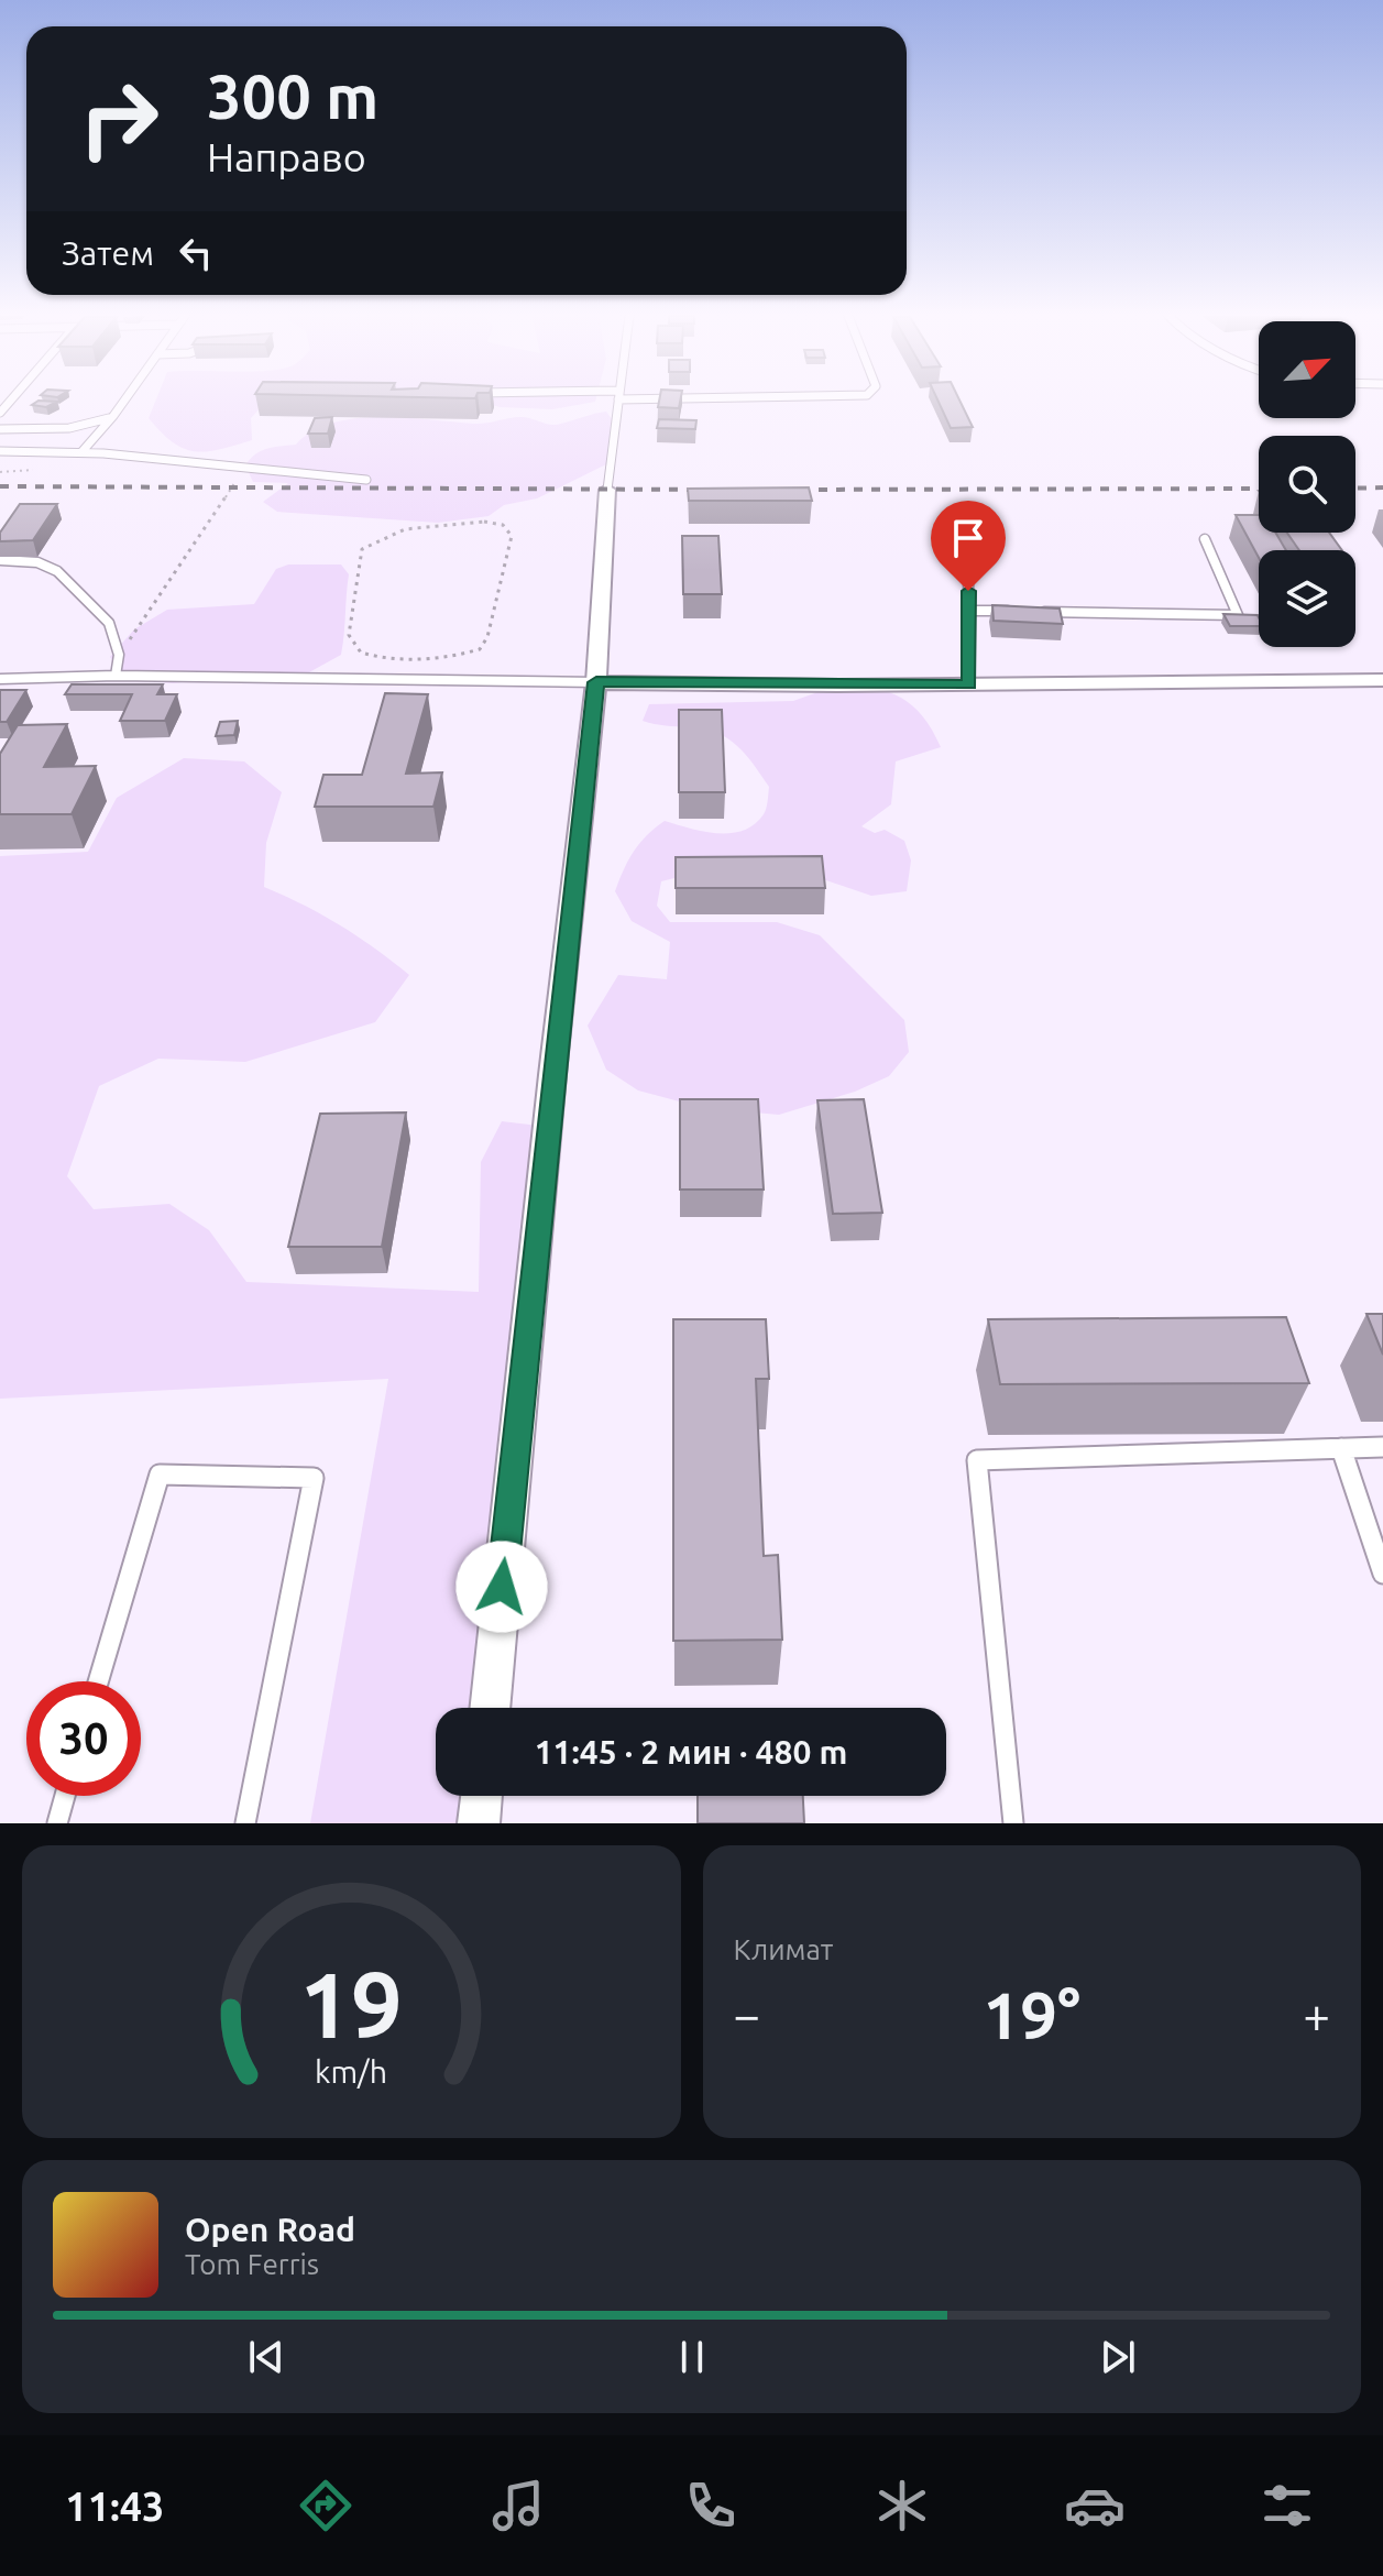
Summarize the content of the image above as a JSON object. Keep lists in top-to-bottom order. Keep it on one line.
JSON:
{"north":"top right","page":{"turn":["300 m","Направо"],"then":"Затем","limit":"30","trip":"11:45 · 2 мин · 480 m","tile":"Климат","heat":["−","19°","+"],"song":["Open Road","Tom Ferris"],"tabs":"11:43","gauge":["19","km/h"]}}
